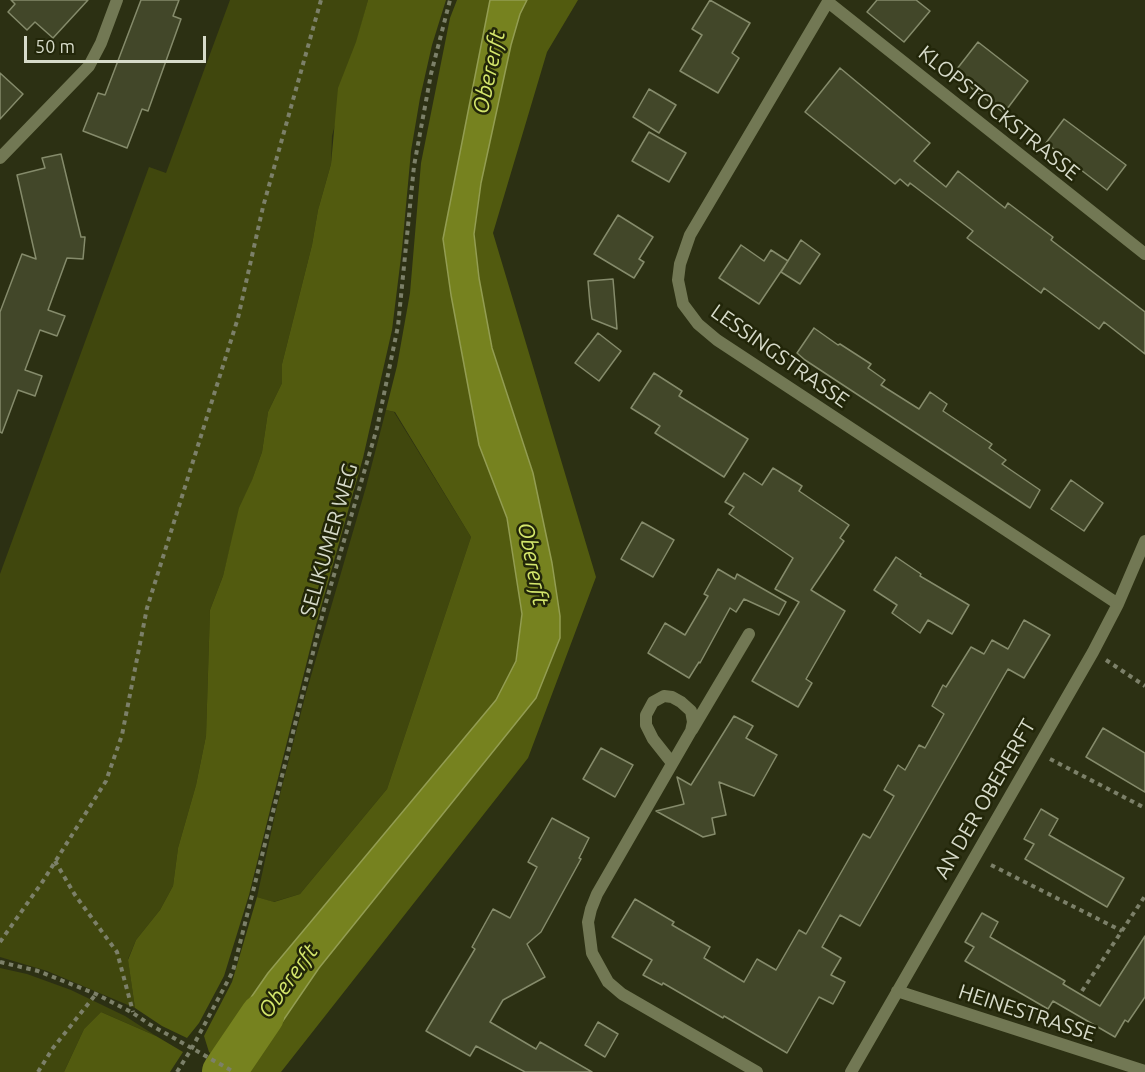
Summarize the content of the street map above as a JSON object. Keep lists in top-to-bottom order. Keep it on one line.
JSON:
{"streets":{"street":["KLOPSTOCKSTRASSE","LESSINGSTRASSE","AN DER OBERERFT","HEINESTRASSE"],"path":["SELIKUMER WEG"]},"crossings":[["KLOPSTOCKSTRASSE","LESSINGSTRASSE"],["LESSINGSTRASSE","AN DER OBERERFT"],["AN DER OBERERFT","HEINESTRASSE"]],"water":["Obererft"],"scale_bar":"50 m"}
